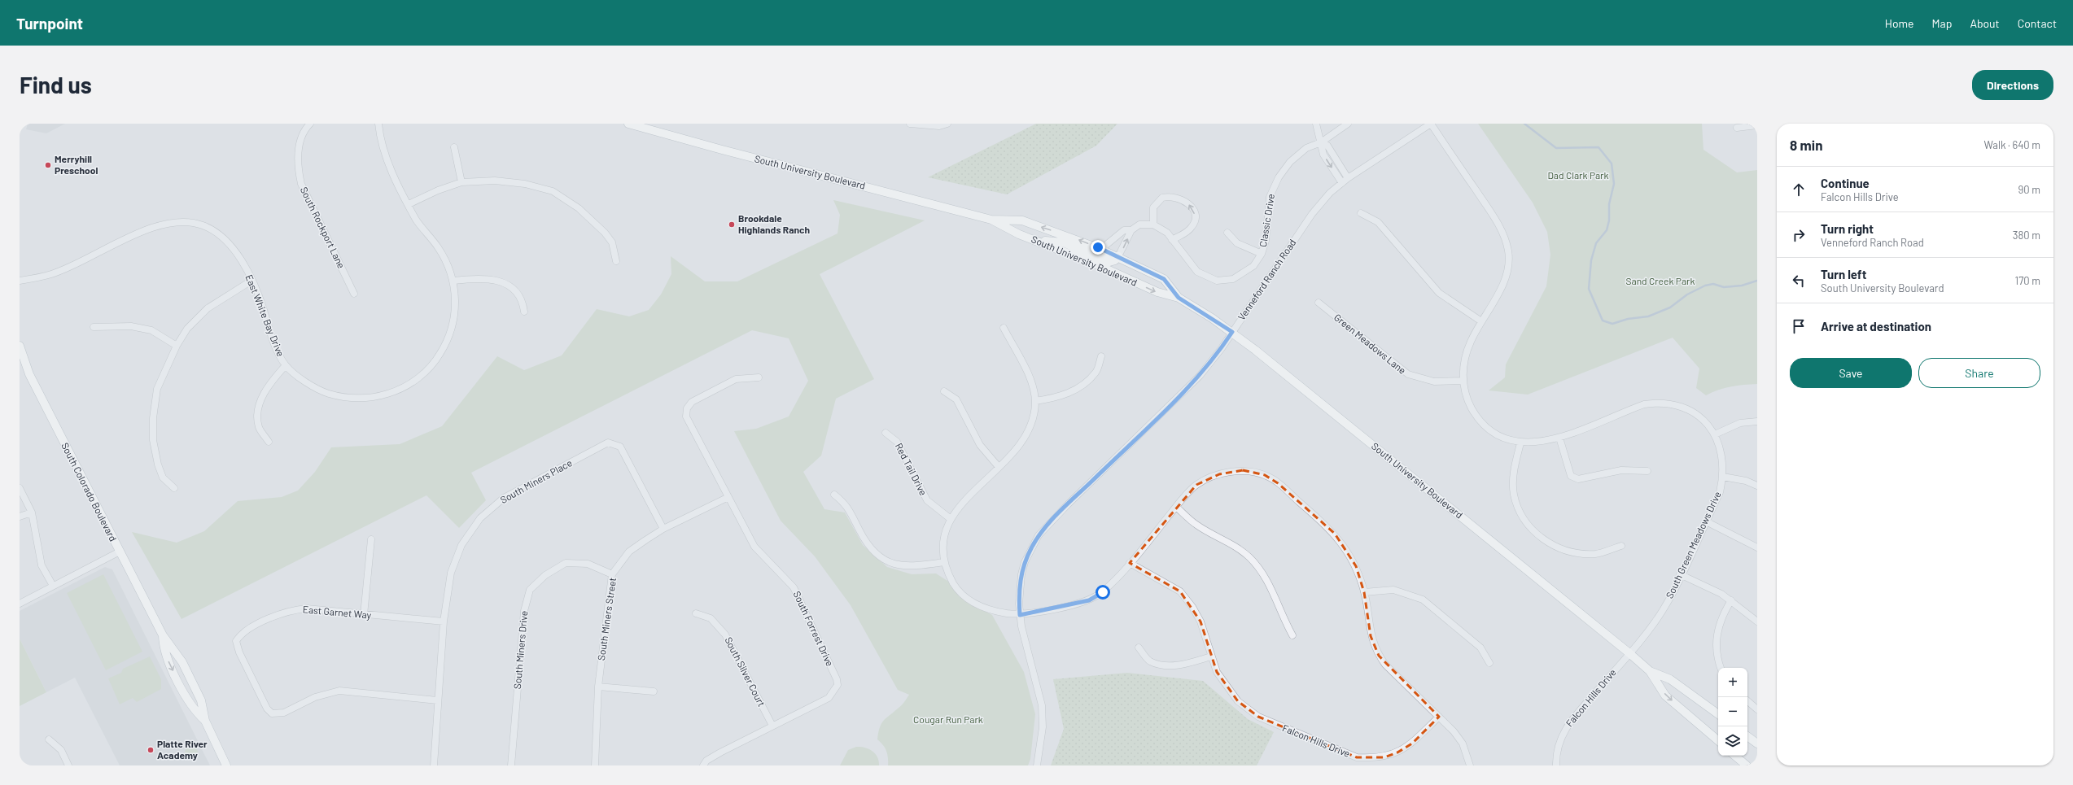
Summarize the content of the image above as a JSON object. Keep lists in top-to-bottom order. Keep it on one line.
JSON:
{"streets":{"main road":["South University Boulevard","South Colorado Boulevard"],"street":["Classic Drive","South Rockport Lane","Venneford Ranch Road","East White Bay Drive","Green Meadows Lane","Red Tail Drive","South Miners Place","South Green Meadows Drive","East Garnet Way","South Miners Street","South Forrest Drive","South Miners Drive","South Silver Court","Falcon Hills Drive"]},"crossings":[["South University Boulevard","Venneford Ranch Road"],["South University Boulevard","South Green Meadows Drive"],["South University Boulevard","Falcon Hills Drive"],["Venneford Ranch Road","South Green Meadows Drive"],["Green Meadows Lane","South Green Meadows Drive"],["South Miners Place","East Garnet Way"],["South Miners Place","South Miners Street"],["South Green Meadows Drive","Falcon Hills Drive"],["South Miners Street","South Forrest Drive"],["South Miners Street","South Miners Drive"],["South Forrest Drive","South Silver Court"]],"parks":["Dad Clark Park","Sand Creek Park","Cougar Run Park"],"places":["Merryhill Preschool","Brookdale Highlands Ranch","Platte River Academy"],"page":{"header":"Turnpoint","nav":["Home","Map","About","Contact"],"buttons":["Directions",["Save","Share"]],"title":"Find us","heading":["8 min","Walk · 640 m"],"list":[["Continue","Falcon Hills Drive","90 m"],["Turn right","Venneford Ranch Road","380 m"],["Turn left","South University Boulevard","170 m"],"Arrive at destination"],"map_buttons":["+","−"]}}
